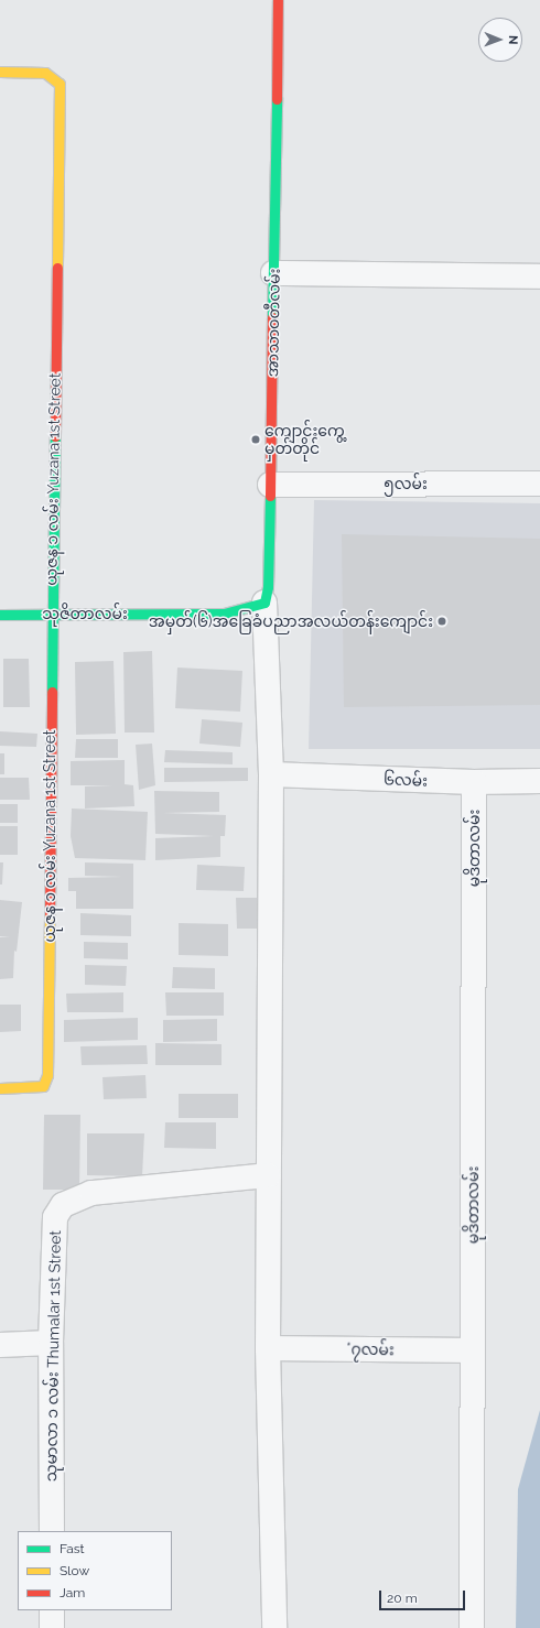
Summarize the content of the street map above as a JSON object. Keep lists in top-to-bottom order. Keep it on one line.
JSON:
{"streets":{"street":["အာသာဝတီလမ်း","ယုဇန ၁ လမ်း Yuzana 1st Street","၅လမ်း","သုဇိတာလမ်း","၆လမ်း","မုဒိတာလမ်း","*၇လမ်း","သုမာလာ ၁ လမ်း Thumalar 1st Street"]},"crossings":[["အာသာဝတီလမ်း","၅လမ်း"],["အာသာဝတီလမ်း","သုဇိတာလမ်း"],["ယုဇန ၁ လမ်း Yuzana 1st Street","သုဇိတာလမ်း"],["၆လမ်း","မုဒိတာလမ်း"],["မုဒိတာလမ်း","*၇လမ်း"]],"places":["ကျောင်းကွေ့ မှတ်တိုင်","အမှတ်(၆)အခြေခံပညာအလယ်တန်းကျောင်း"],"legend":["Fast","Slow","Jam"],"scale_bar":"20 m","north":"right"}
